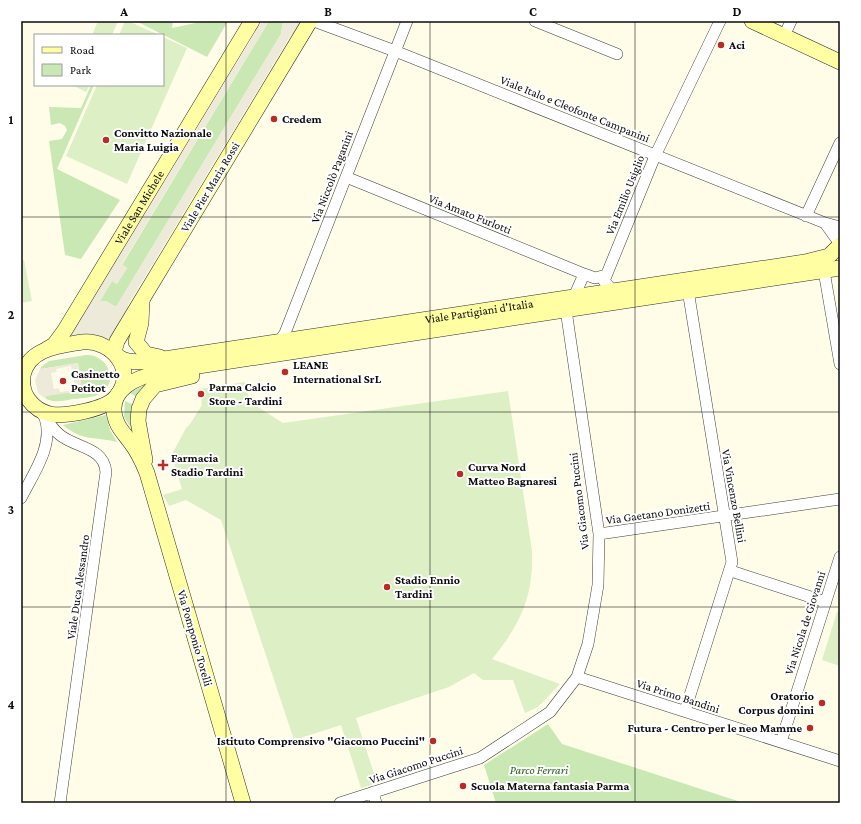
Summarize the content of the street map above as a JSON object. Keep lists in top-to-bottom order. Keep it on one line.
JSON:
{"streets":{"main road":["Viale Pier Maria Rossi","Viale San Michele","Viale Partigiani d'Italia","Via Pomponio Torelli"],"street":["Viale Italo e Cleofonte Campanini","Via Niccolò Paganini","Via Emilio Usiglio","Via Amato Furlotti","Via Vincenzo Bellini","Via Giacomo Puccini","Via Gaetano Donizetti","Viale Duca Alessandro","Via Nicola de Giovanni","Via Primo Bandini"]},"crossings":[["Viale Italo e Cleofonte Campanini","Via Niccolò Paganini"],["Viale Italo e Cleofonte Campanini","Via Emilio Usiglio"],["Via Niccolò Paganini","Via Amato Furlotti"],["Via Niccolò Paganini","Viale Partigiani d'Italia"],["Viale Pier Maria Rossi","Viale San Michele"],["Viale Pier Maria Rossi","Viale Partigiani d'Italia"],["Viale Pier Maria Rossi","Viale Duca Alessandro"],["Viale Pier Maria Rossi","Via Pomponio Torelli"],["Via Emilio Usiglio","Via Amato Furlotti"],["Viale San Michele","Viale Partigiani d'Italia"],["Viale San Michele","Viale Duca Alessandro"],["Viale San Michele","Via Pomponio Torelli"],["Viale Partigiani d'Italia","Via Vincenzo Bellini"],["Viale Partigiani d'Italia","Via Giacomo Puccini"],["Viale Partigiani d'Italia","Viale Duca Alessandro"],["Viale Partigiani d'Italia","Via Pomponio Torelli"],["Via Vincenzo Bellini","Via Gaetano Donizetti"],["Via Vincenzo Bellini","Via Primo Bandini"],["Via Giacomo Puccini","Via Gaetano Donizetti"],["Via Giacomo Puccini","Via Primo Bandini"],["Viale Duca Alessandro","Via Pomponio Torelli"],["Via Nicola de Giovanni","Via Primo Bandini"]],"parks":["Parco Ferrari"],"places":{"other":["Aci","Credem","Convitto Nazionale Maria Luigia","LEANE International SrL","Casinetto Petitot","Parma Calcio Store - Tardini","Curva Nord Matteo Bagnaresi","Stadio Ennio Tardini","Oratorio Corpus domini","Futura - Centro per le neo Mamme","Istituto Comprensivo \"Giacomo Puccini\"","Scuola Materna fantasia Parma"],"health":["Farmacia Stadio Tardini"]},"legend":["Road","Park"],"grid":{"columns":["A","B","C","D"],"rows":["1","2","3","4"]}}
